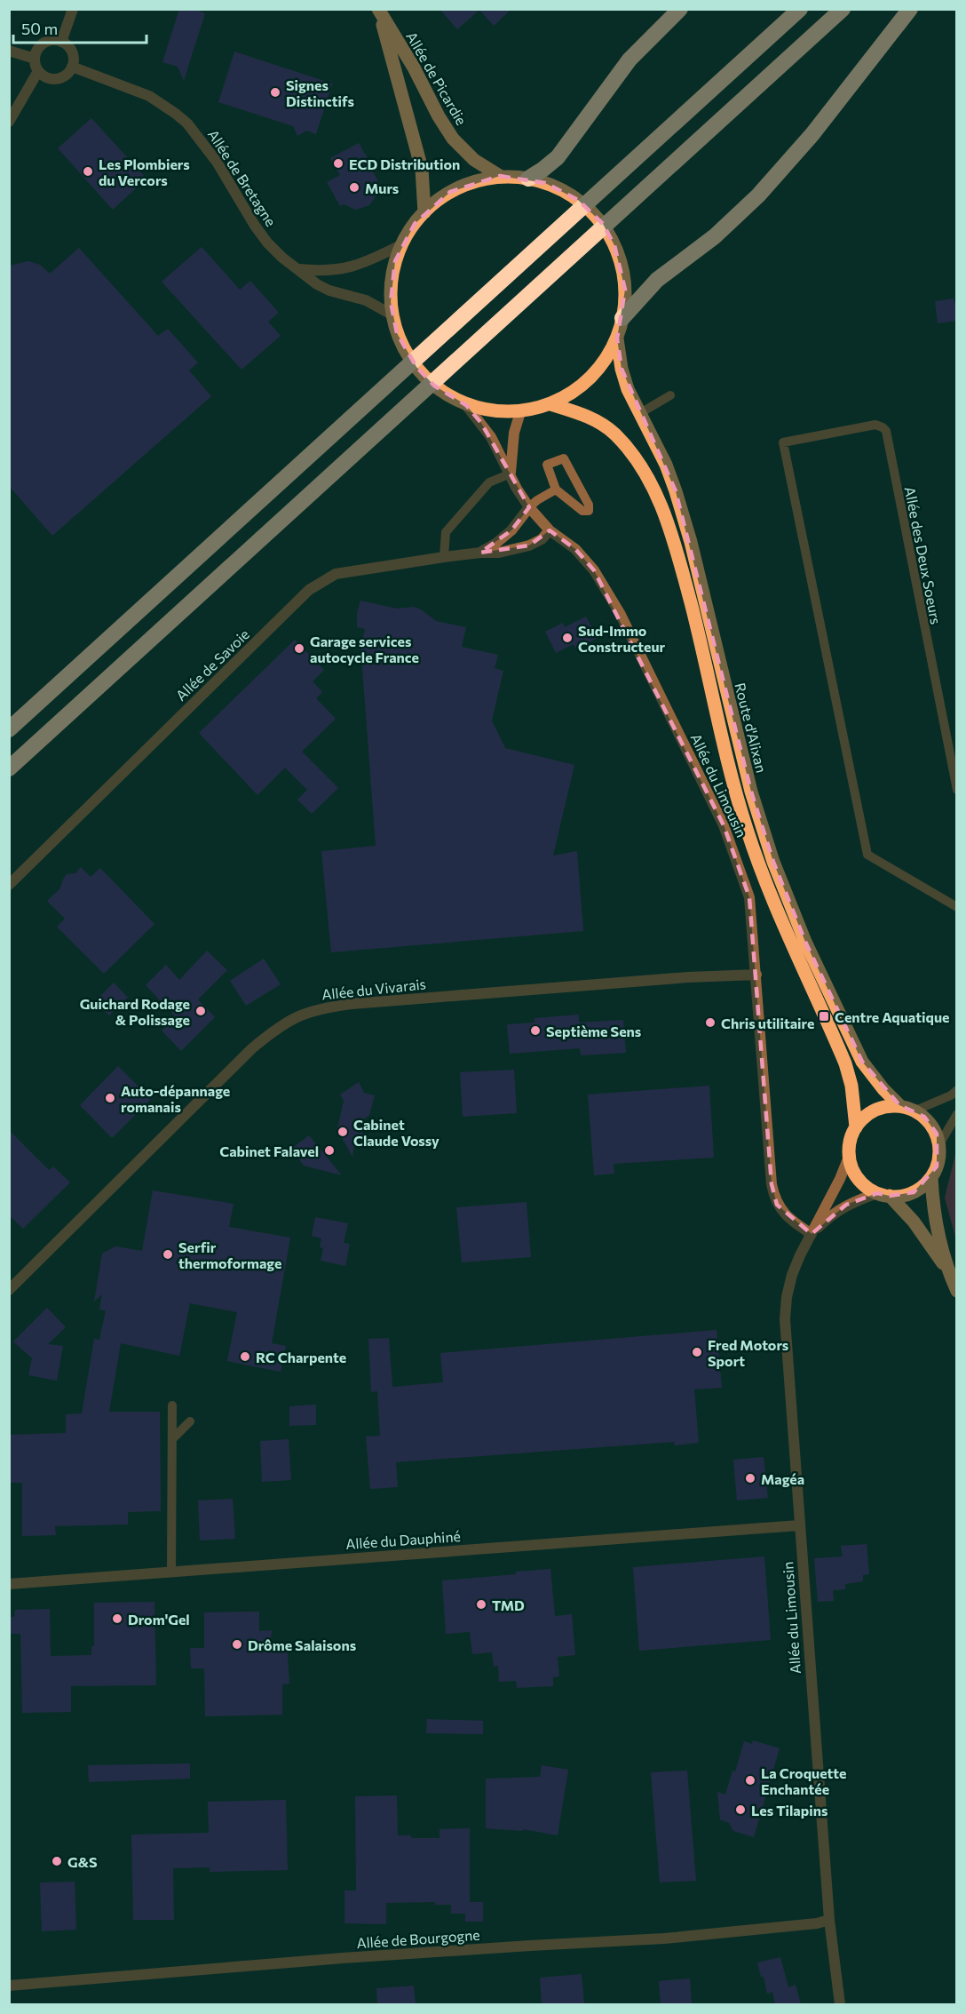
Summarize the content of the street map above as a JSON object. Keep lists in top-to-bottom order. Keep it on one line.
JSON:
{"streets":{"main road":["Allée de Picardie","Route d'Alixan"],"street":["Allée de Bretagne","Allée de Savoie","Allée du Limousin","Allée du Vivarais","Allée du Dauphiné","Allée de Bourgogne"],"lane":["Allée des Deux Soeurs"]},"crossings":[["Allée de Savoie","Allée du Limousin"],["Route d'Alixan","Allée du Limousin"],["Allée du Limousin","Allée du Vivarais"],["Allée du Limousin","Allée du Dauphiné"],["Allée du Limousin","Allée de Bourgogne"]],"places":{"other":["Signes Distinctifs","ECD Distribution","Les Plombiers du Vercors","Murs","Sud-Immo Constructeur","Garage services autocycle France","Guichard Rodage & Polissage","Chris utilitaire","Septième Sens","Auto-dépannage romanais","Cabinet Claude Vossy","Cabinet Falavel","Serfir thermoformage","Fred Motors Sport","RC Charpente","Magéa","TMD","Drom'Gel","Drôme Salaisons","La Croquette Enchantée","Les Tilapins","G&S"],"transit":["Centre Aquatique"]},"scale_bar":"50 m"}
